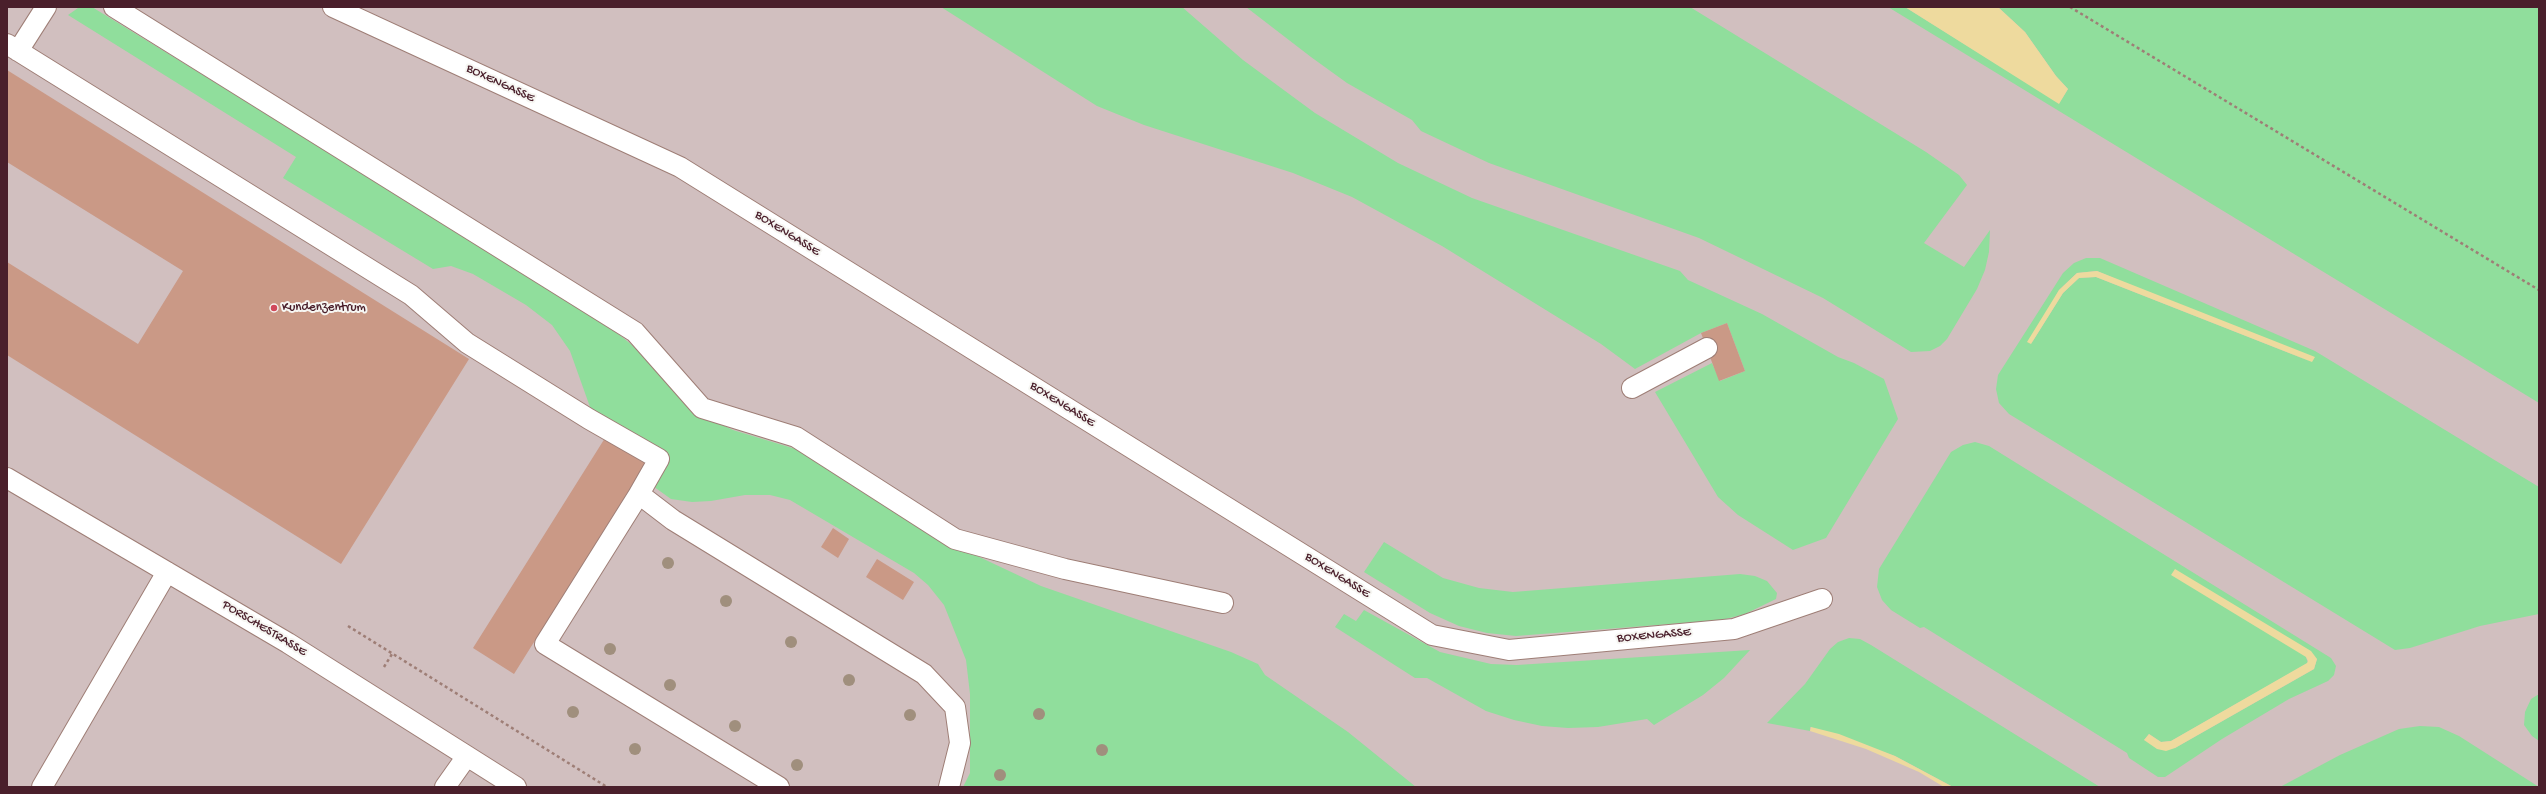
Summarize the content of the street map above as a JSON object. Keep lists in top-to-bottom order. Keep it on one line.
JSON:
{"streets":{"lane":["BOXENGASSE","PORSCHESTRASSE"]},"places":["Kundenzentrum"]}
